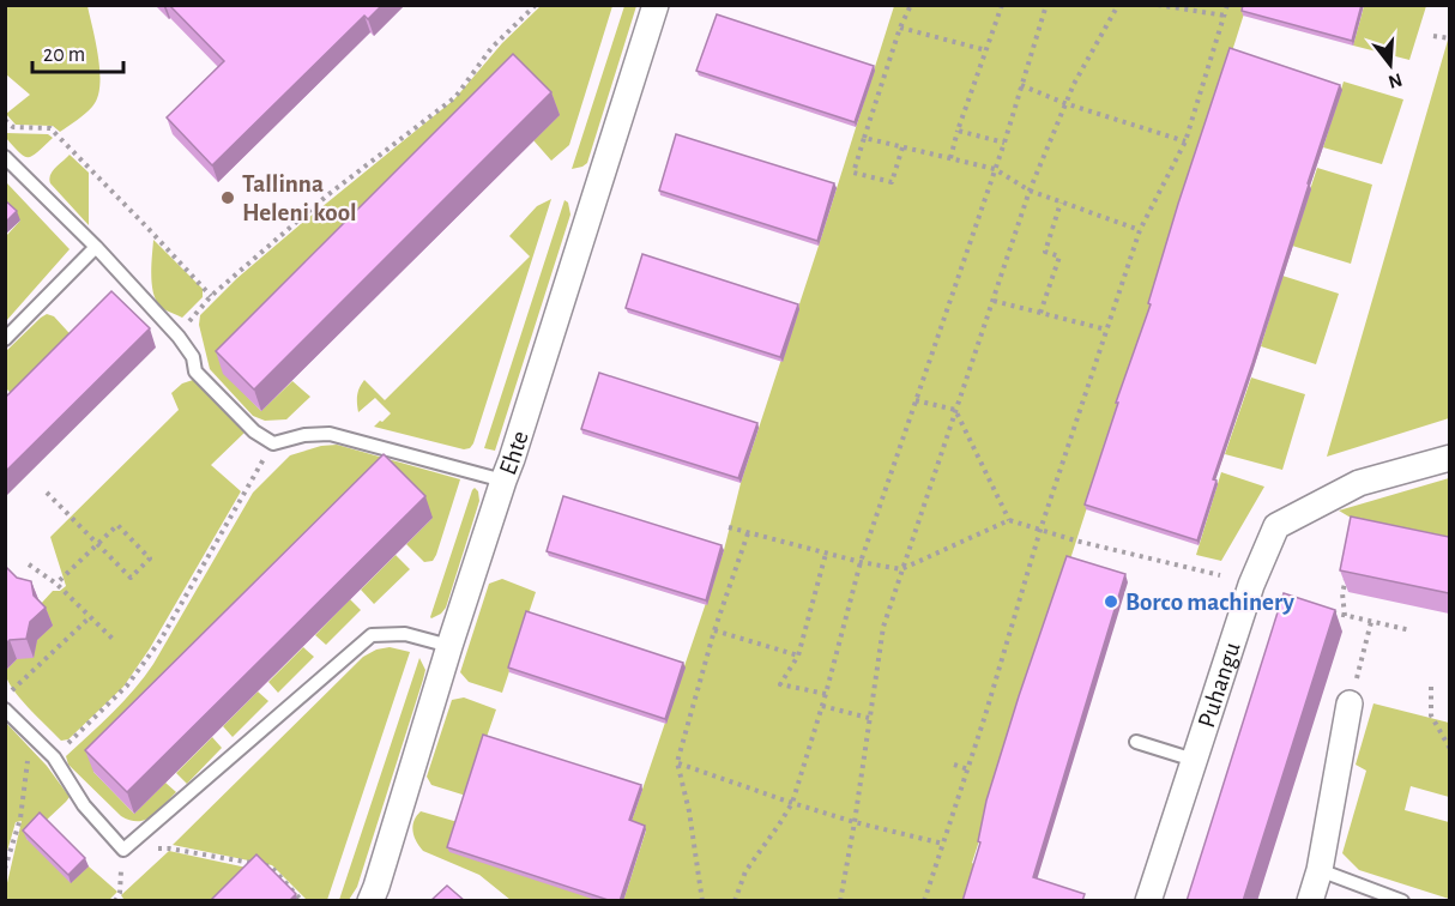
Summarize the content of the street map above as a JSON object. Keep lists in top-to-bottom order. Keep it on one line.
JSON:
{"streets":{"street":["Ehte","Puhangu"]},"places":["Tallinna Heleni kool","Borco machinery"],"scale_bar":"20 m","north":"bottom"}
